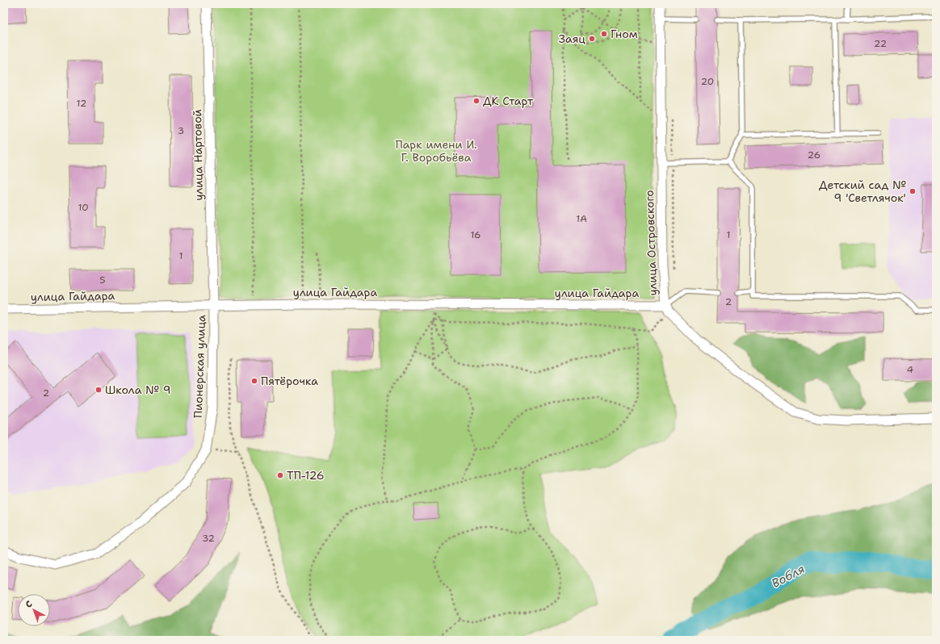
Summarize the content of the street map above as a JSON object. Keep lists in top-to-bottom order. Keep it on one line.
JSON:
{"streets":{"street":["улица Нартовой","улица Островского","улица Гайдара","Пионерская улица"]},"crossings":[["улица Нартовой","улица Гайдара"],["улица Нартовой","Пионерская улица"],["улица Островского","улица Гайдара"],["улица Гайдара","Пионерская улица"]],"water":["Вобля"],"parks":["Парк имени И. Г. Воробьёва"],"places":["Гном","Заяц","ДК Старт","Детский сад № 9 'Светлячок'","Пятёрочка","Школа № 9","ТП-126"],"house_numbers":["22","20","12","3","26","10","1А","16","1","1","5","2","4","2","32"],"north":"top left"}
